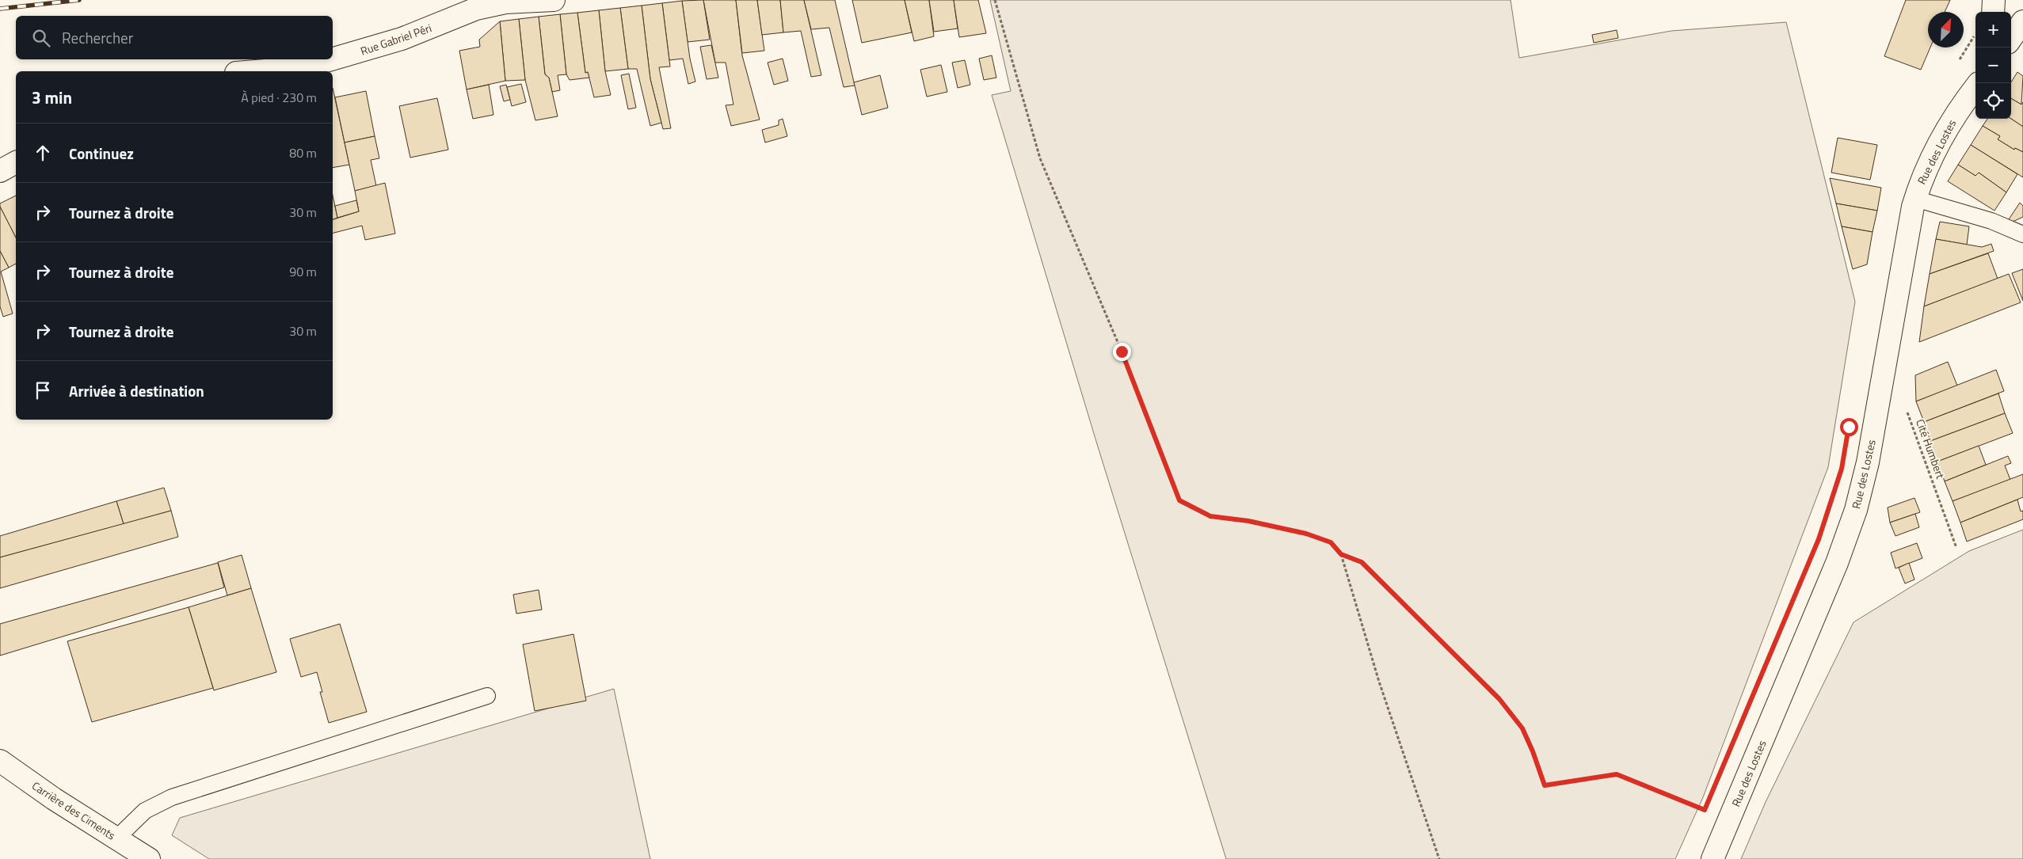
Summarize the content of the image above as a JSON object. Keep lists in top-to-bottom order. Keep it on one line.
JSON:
{"streets":{"street":["Rue Gabriel Péri","Rue des Lostes","Carrière des Ciments"],"path":["Cité Humbert"]},"north":"top right","page":{"map_buttons":["+","−"],"search":"Rechercher","heading":["3 min","À pied · 230 m"],"list":[["Continuez","80 m"],["Tournez à droite","30 m"],["Tournez à droite","90 m"],["Tournez à droite","30 m"],"Arrivée à destination"]}}
